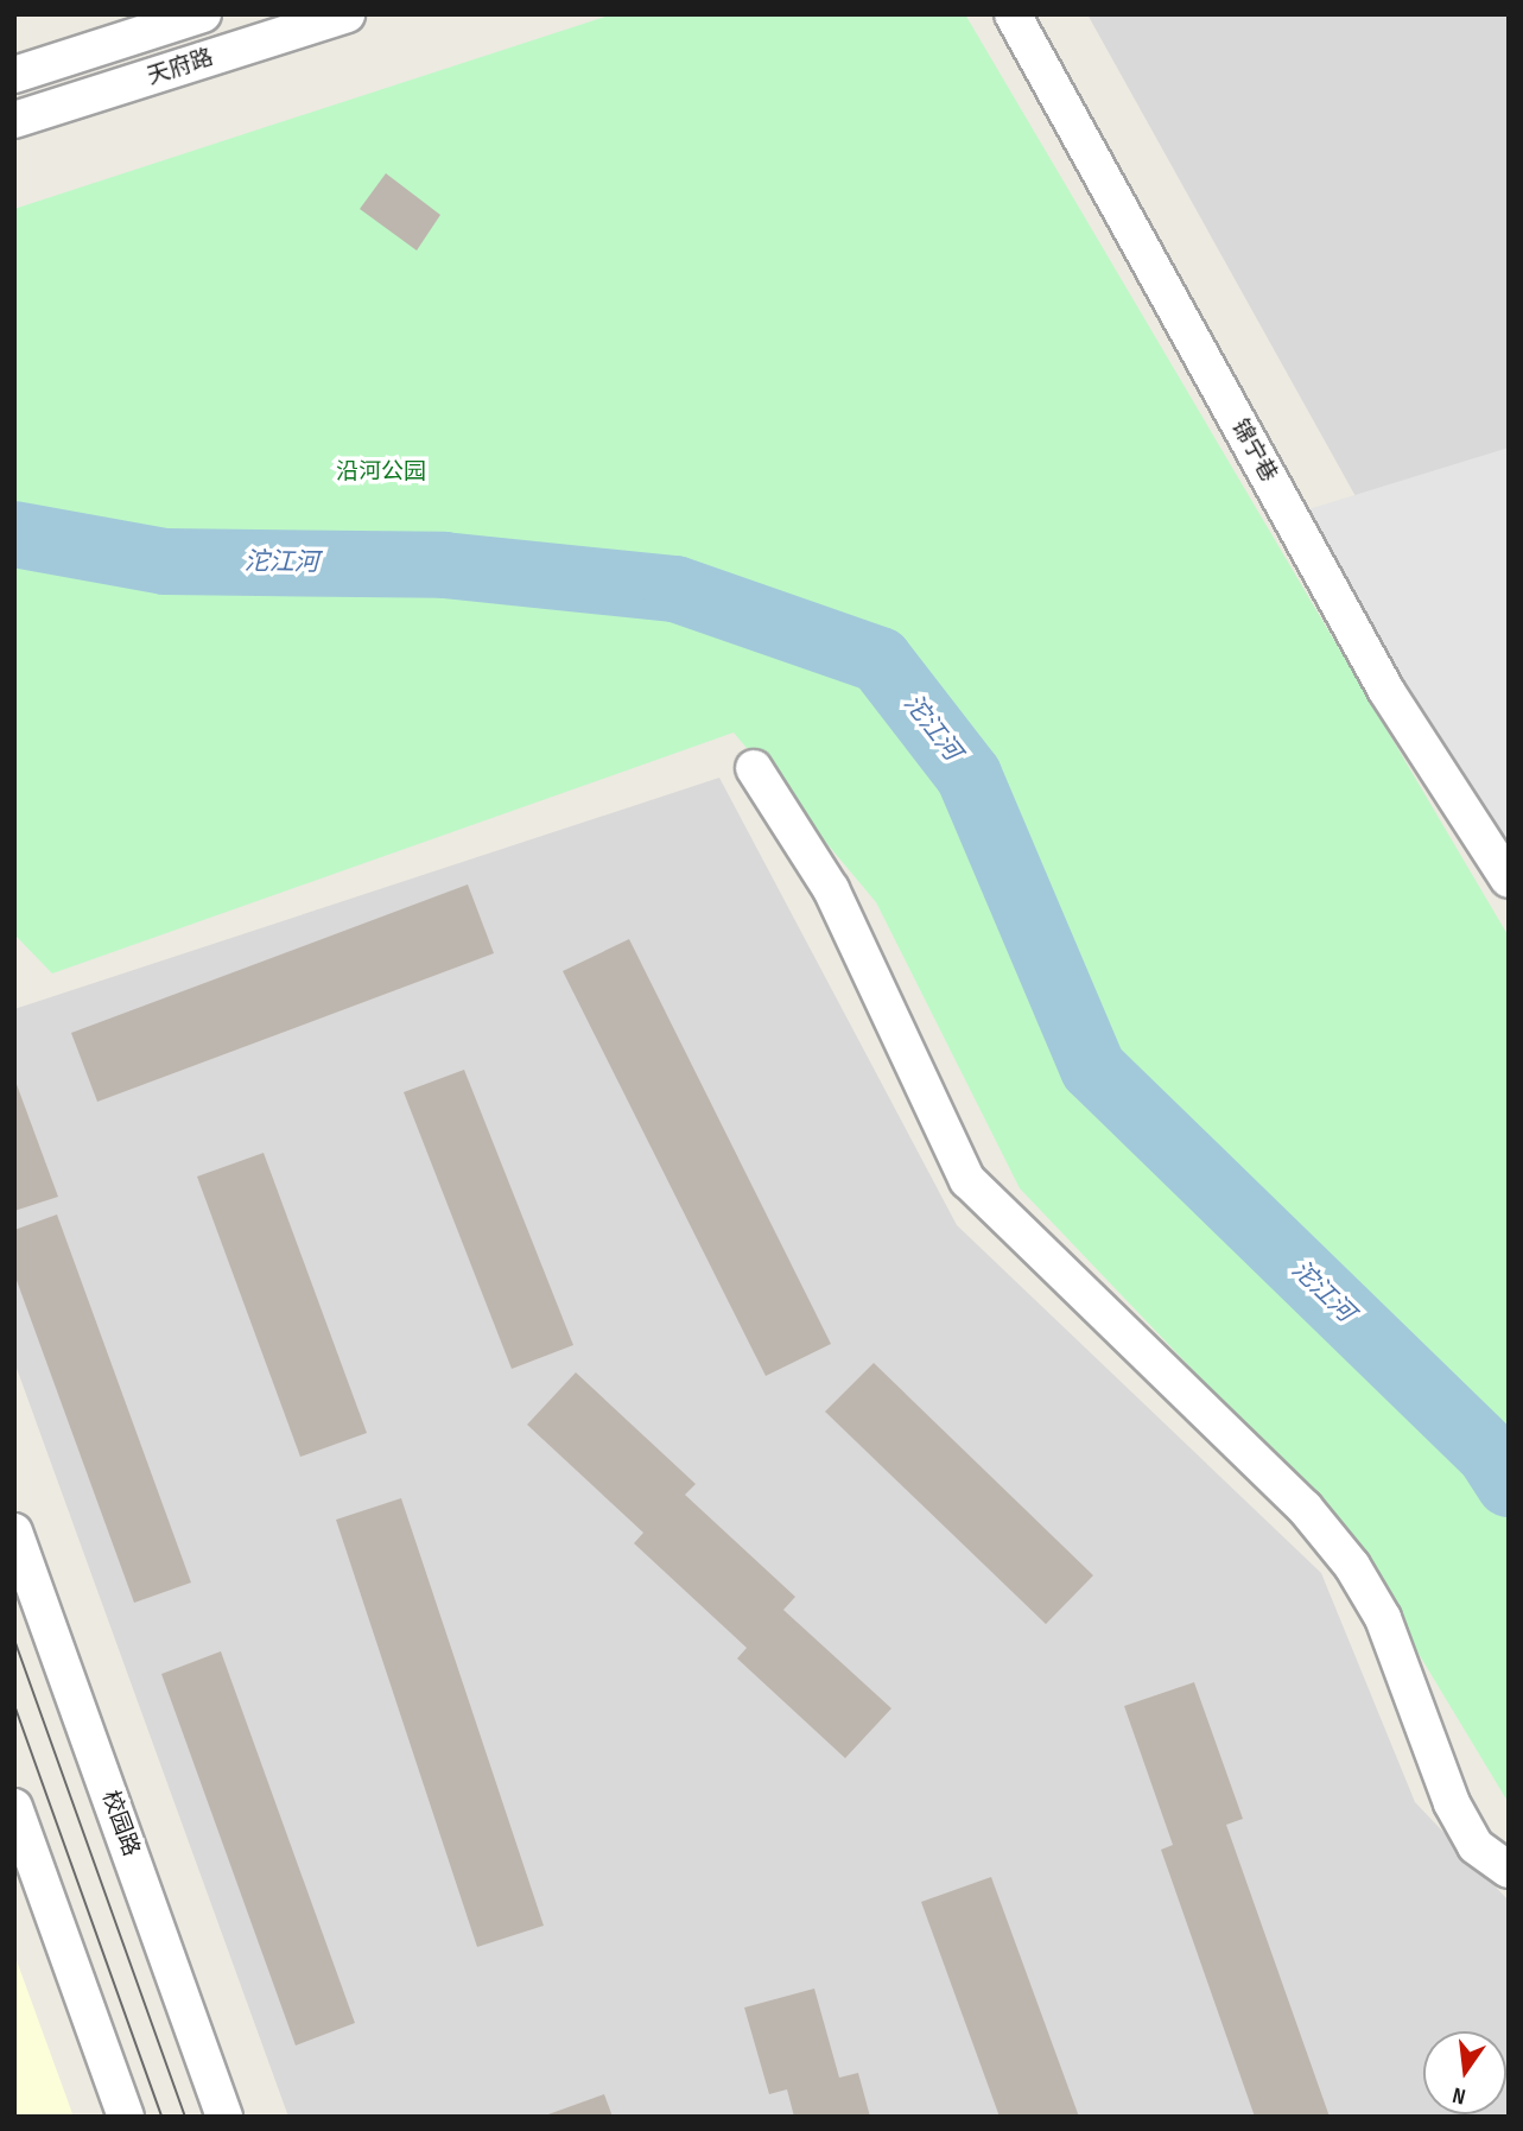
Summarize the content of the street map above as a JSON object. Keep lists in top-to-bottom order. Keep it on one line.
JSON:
{"streets":{"street":["天府路","锦宁巷","校园路"]},"water":["沱江河"],"parks":["沿河公园"],"north":"bottom"}
